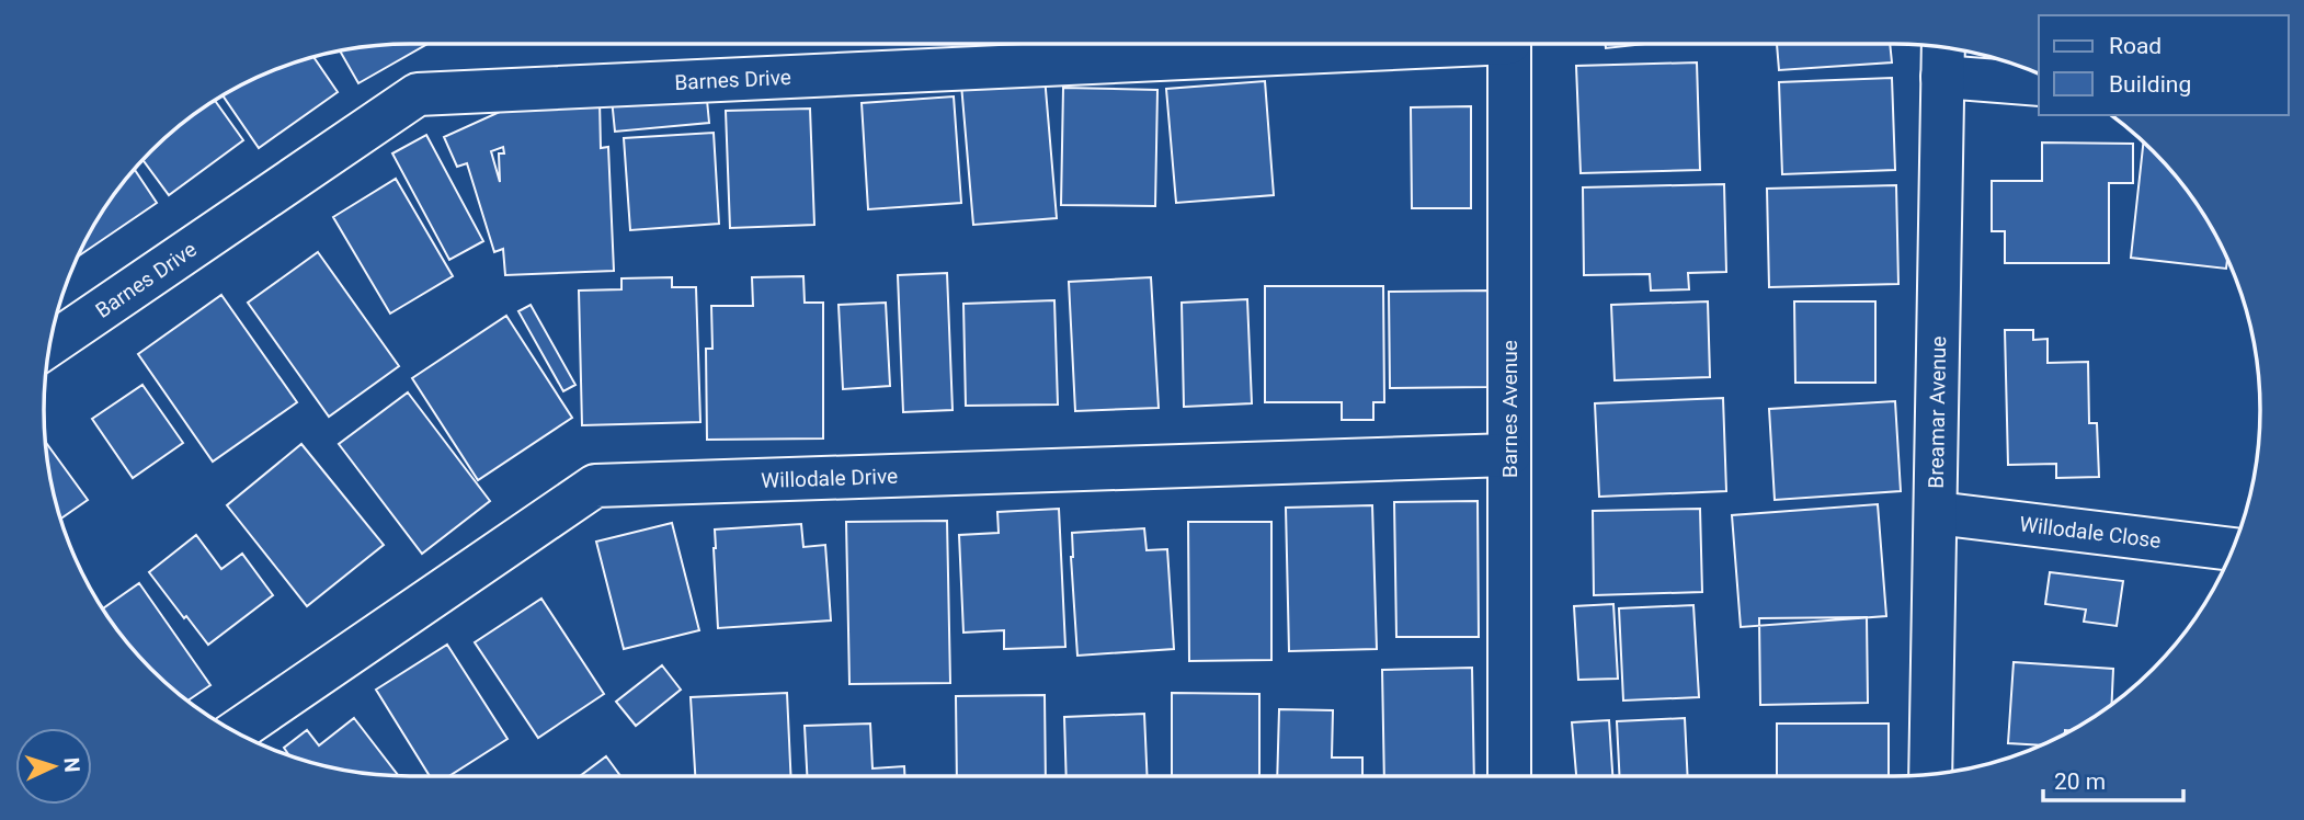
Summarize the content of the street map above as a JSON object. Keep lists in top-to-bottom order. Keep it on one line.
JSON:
{"streets":{"street":["Barnes Drive","Barnes Avenue","Breamar Avenue","Willodale Drive","Willodale Close"]},"crossings":[["Barnes Avenue","Willodale Drive"],["Breamar Avenue","Willodale Close"]],"legend":["Road","Building"],"scale_bar":"20 m","north":"right"}
